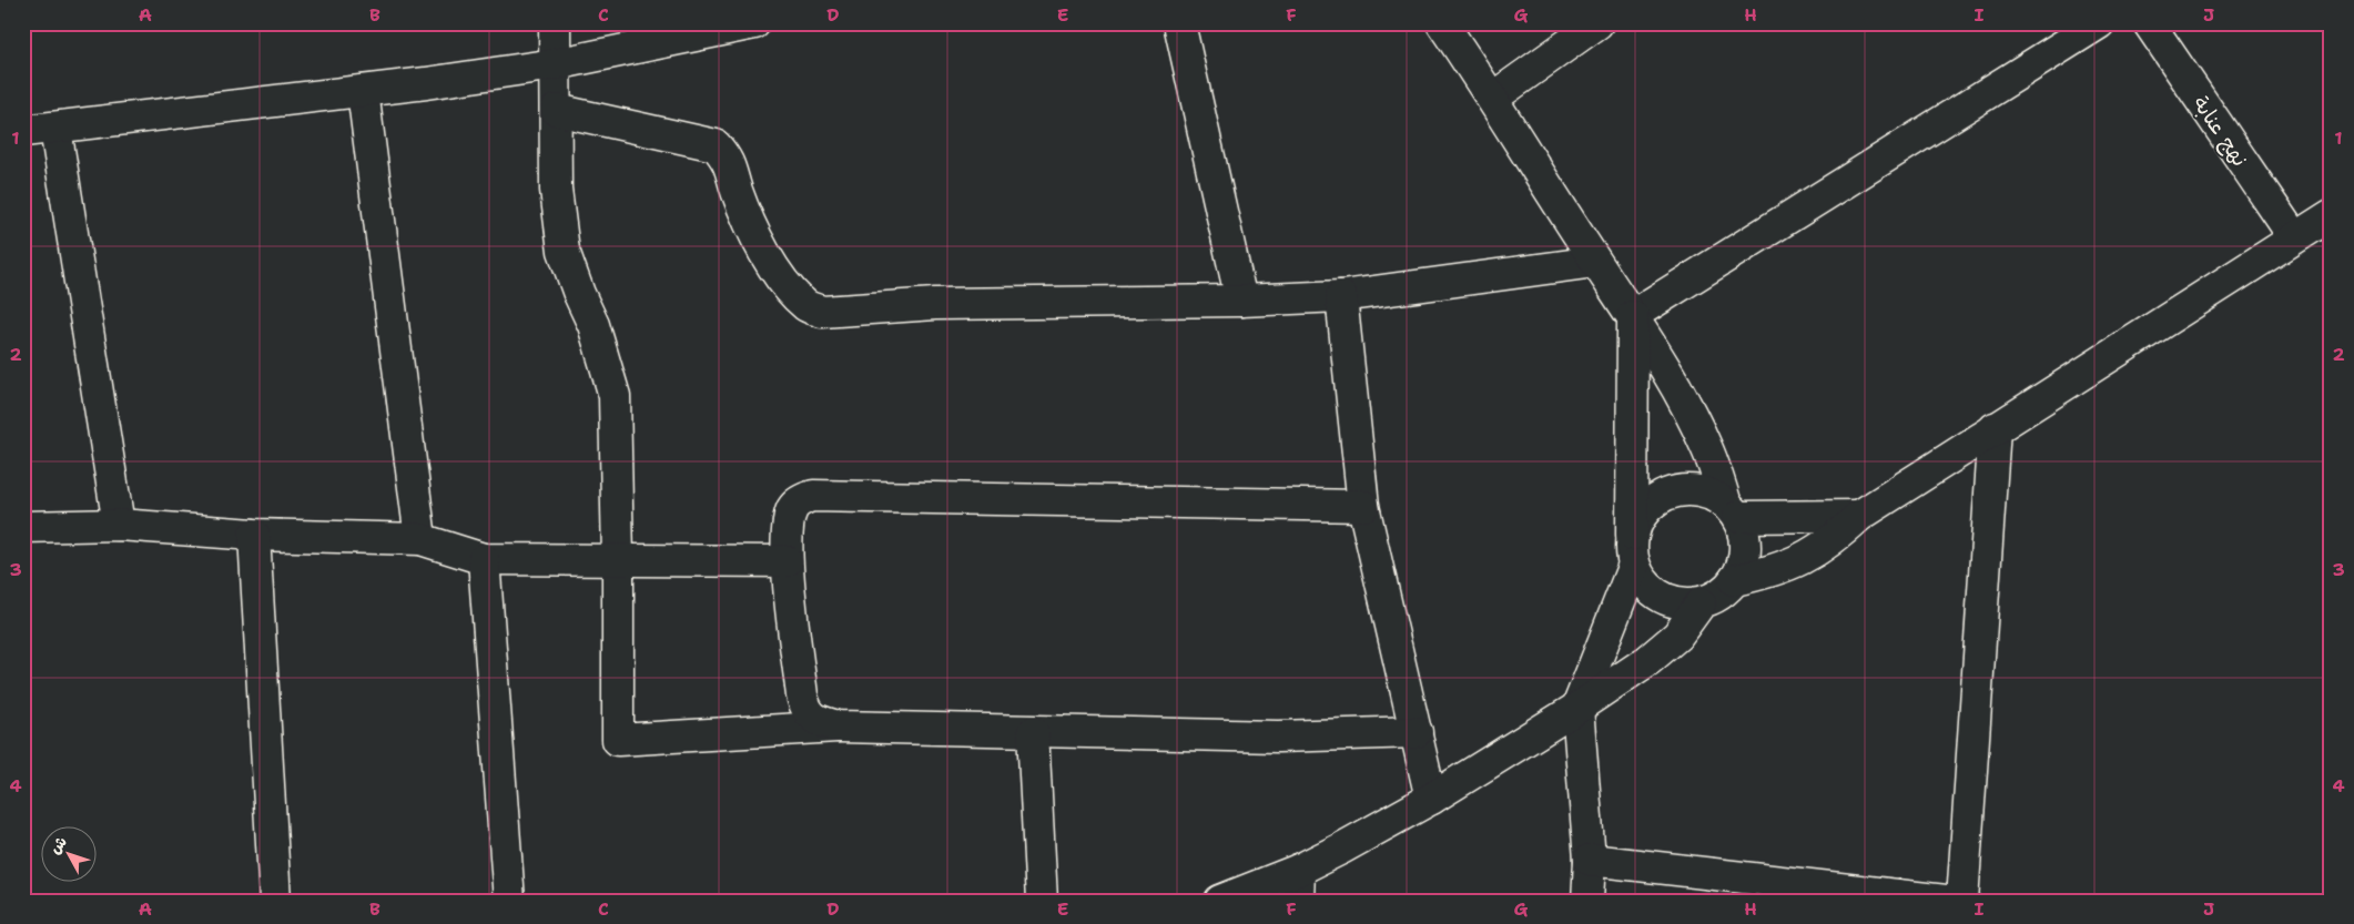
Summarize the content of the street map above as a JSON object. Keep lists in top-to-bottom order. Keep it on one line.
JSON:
{"streets":{"street":["نهج عنابة"]},"north":"top left","grid":{"columns":["A","B","C","D","E","F","G","H","I","J"],"rows":["1","2","3","4"]}}
